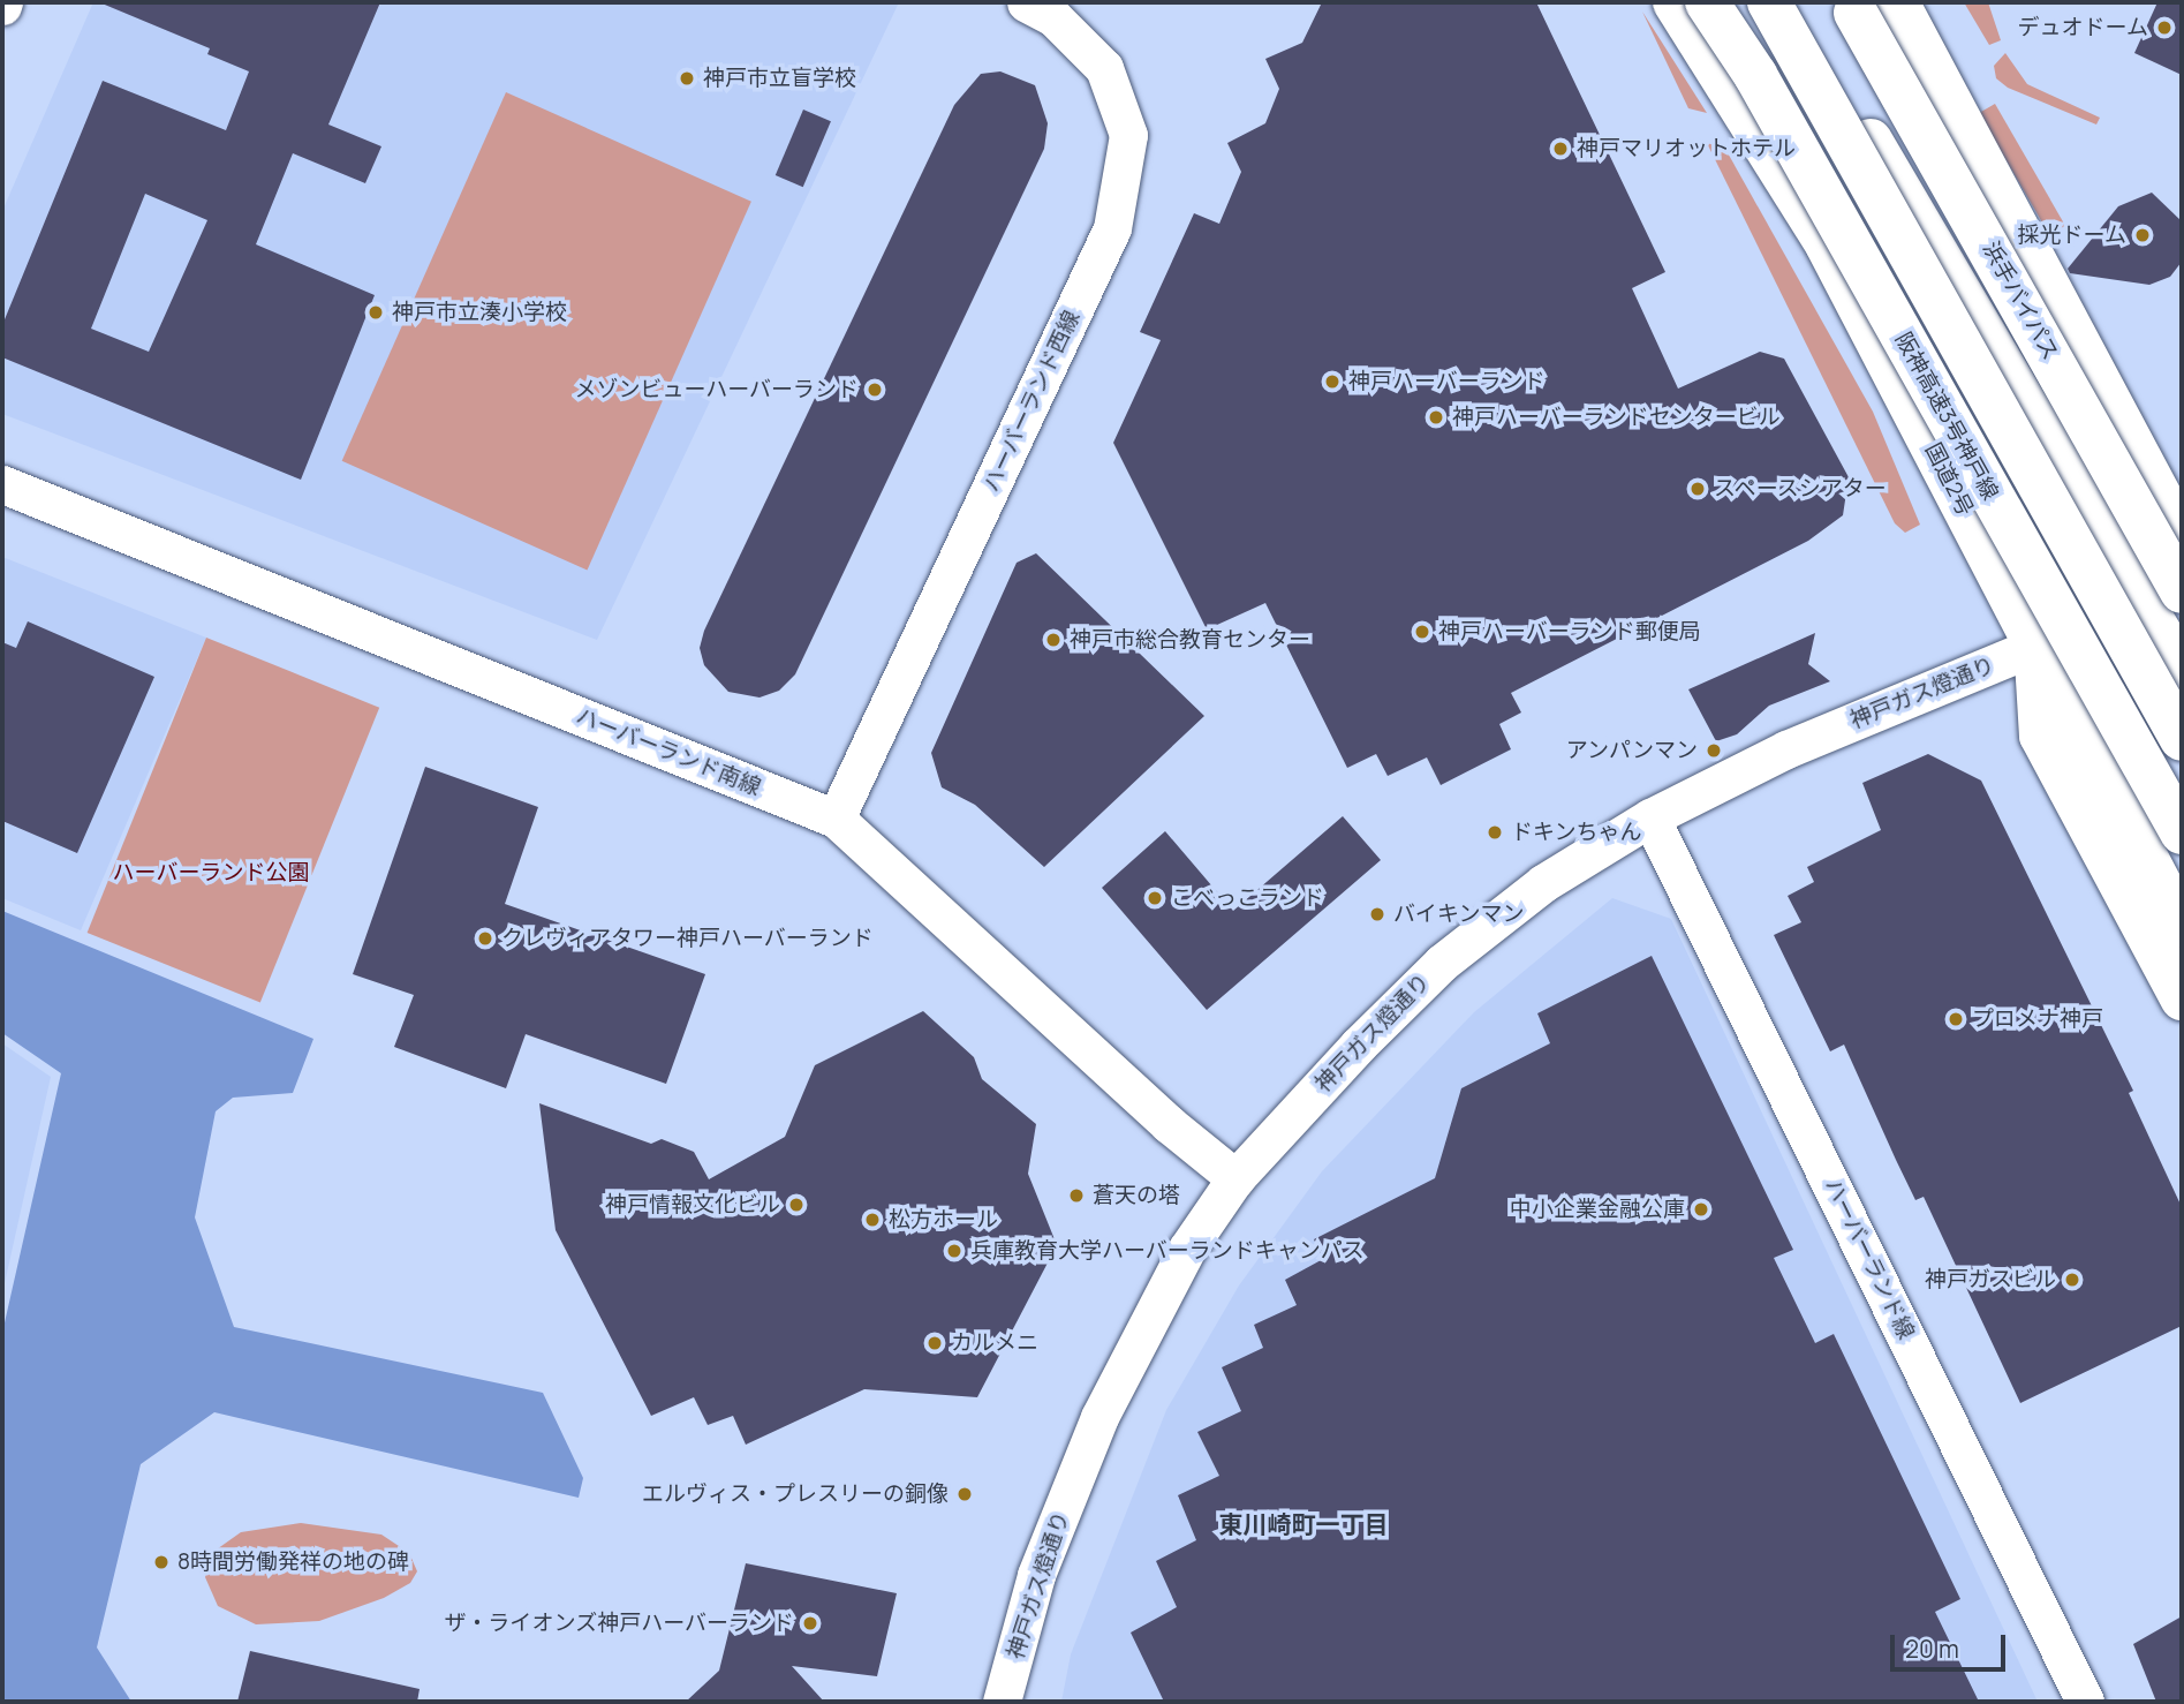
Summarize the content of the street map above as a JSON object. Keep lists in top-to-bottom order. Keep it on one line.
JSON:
{"streets":{"highway":["浜手バイパス","阪神高速3号神戸線","国道2号"],"street":["ハーバーランド西線","神戸ガス燈通り","ハーバーランド南線","ハーバーランド線"]},"crossings":[["浜手バイパス","神戸ガス燈通り"],["ハーバーランド西線","ハーバーランド南線"],["国道2号","神戸ガス燈通り"],["神戸ガス燈通り","ハーバーランド南線"],["神戸ガス燈通り","ハーバーランド線"]],"districts":["東川崎町一丁目"],"parks":["ハーバーランド公園"],"places":["デュオドーム","神戸市立盲学校","神戸マリオットホテル","採光ドーム","神戸市立湊小学校","神戸ハーバーランド","メゾンビューハーバーランド","神戸ハーバーランドセンタービル","スペースシアター","神戸ハーバーランド郵便局","神戸市総合教育センター","アンパンマン","ドキンちゃん","こべっこランド","バイキンマン","クレヴィアタワー神戸ハーバーランド","プロメナ神戸","蒼天の塔","神戸情報文化ビル","中小企業金融公庫","松方ホール","兵庫教育大学ハーバーランドキャンパス","神戸ガスビル","カルメニ","エルヴィス・プレスリーの銅像","8時間労働発祥の地の碑","ザ・ライオンズ神戸ハーバーランド"],"scale_bar":"20 m"}
